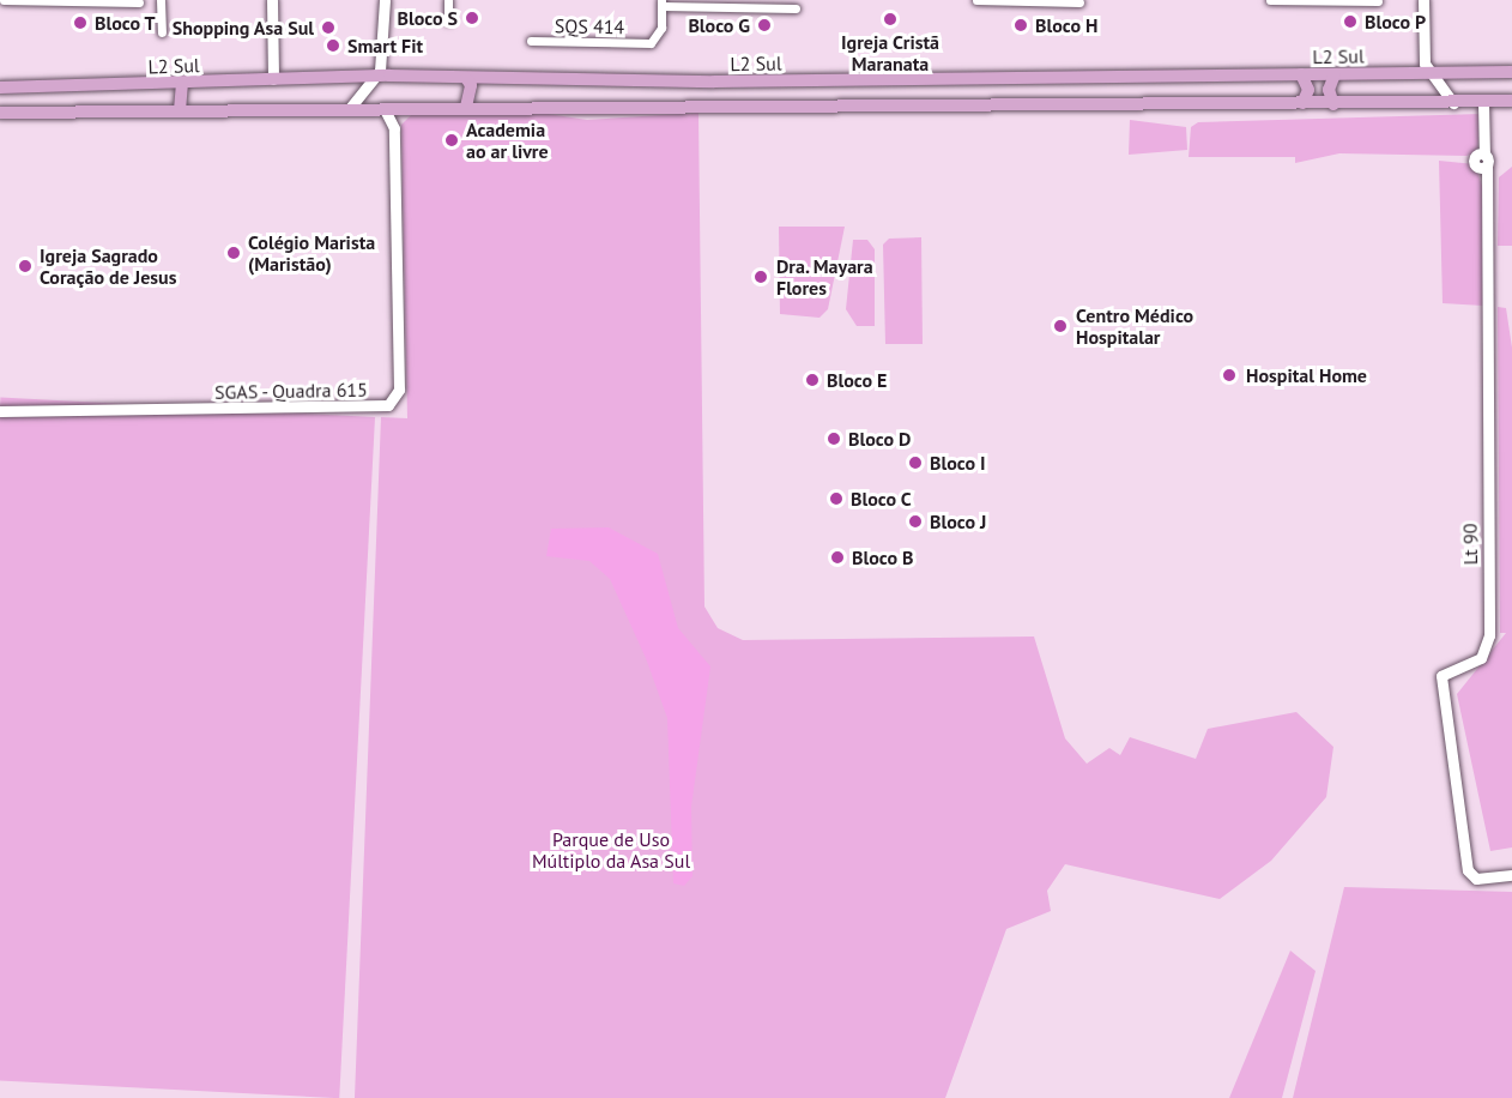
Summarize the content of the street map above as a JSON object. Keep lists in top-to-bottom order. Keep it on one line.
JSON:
{"streets":{"main road":["L2 Sul"],"street":["SQS 414","SGAS - Quadra 615","Lt 90"]},"parks":["Parque de Uso Múltiplo da Asa Sul"],"places":["Bloco S","Igreja Cristã Maranata","Bloco P","Bloco T","Bloco G","Bloco H","Shopping Asa Sul","Smart Fit","Academia ao ar livre","Colégio Marista (Maristão)","Igreja Sagrado Coração de Jesus","Dra. Mayara Flores","Centro Médico Hospitalar","Hospital Home","Bloco E","Bloco D","Bloco I","Bloco C","Bloco J","Bloco B"]}
